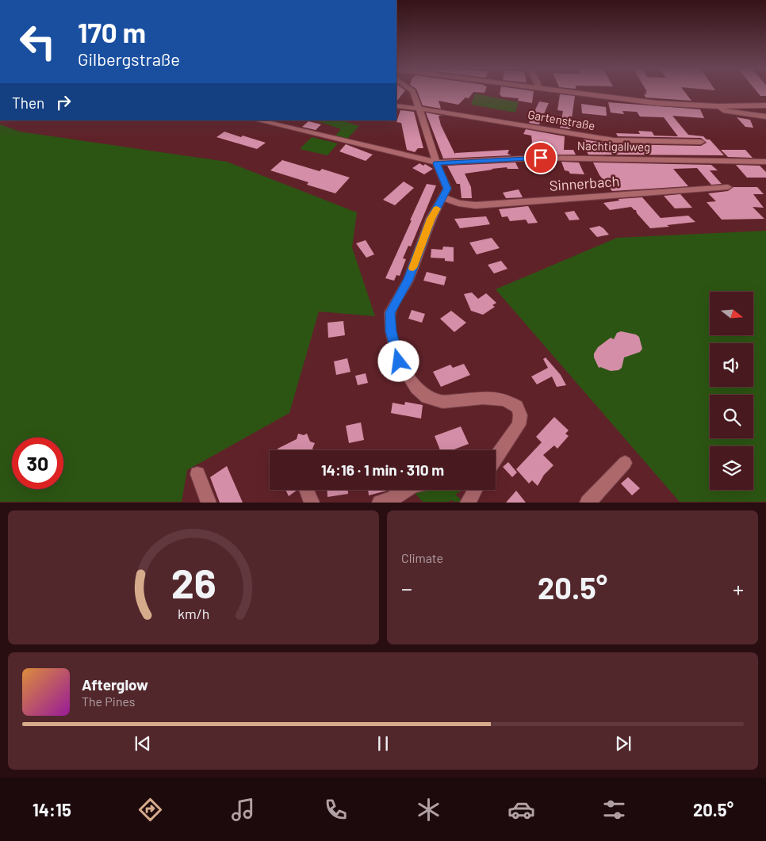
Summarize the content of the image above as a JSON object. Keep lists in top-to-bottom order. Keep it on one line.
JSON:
{"streets":{"street":["Gartenstraße","Nachtigallweg","Sinnerbach"]},"north":"right","page":{"turn":["170 m","Gilbergstraße"],"then":"Then","limit":"30","trip":"14:16 · 1 min · 310 m","tile":"Climate","heat":["−","20.5°","+"],"song":["Afterglow","The Pines"],"tabs":["14:15","20.5°"],"gauge":["26","km/h"]}}
